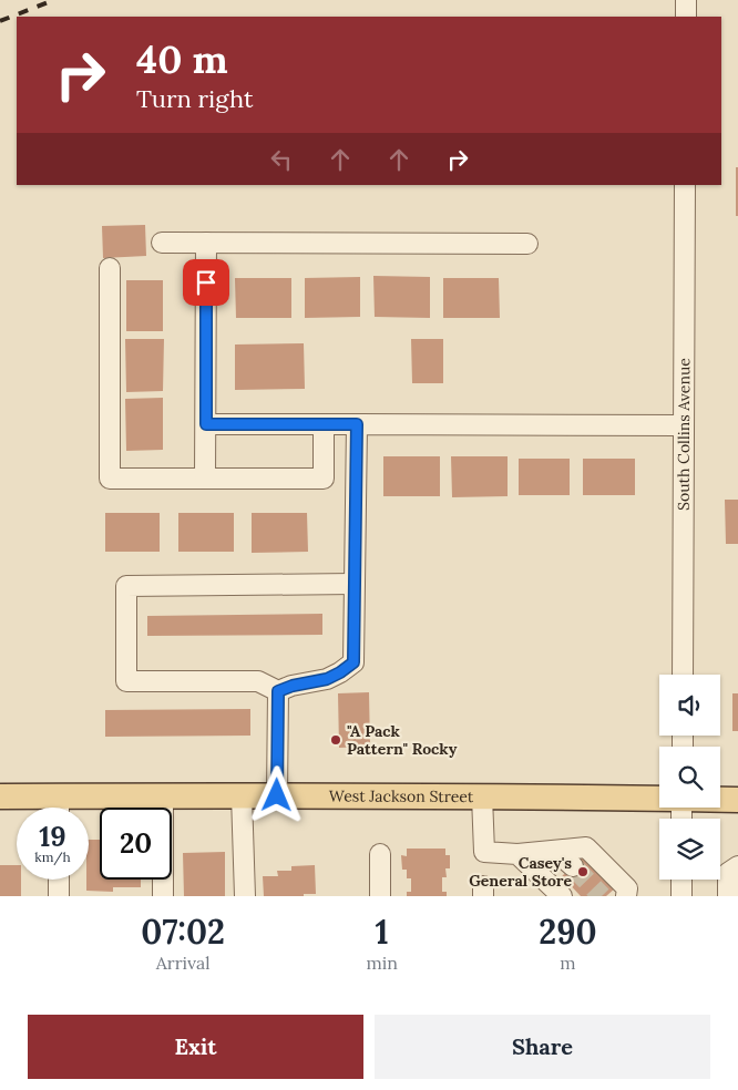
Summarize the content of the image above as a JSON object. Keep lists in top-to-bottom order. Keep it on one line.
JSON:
{"streets":{"main road":["West Jackson Street"],"street":["South Collins Avenue"]},"places":["\"A Pack Pattern\" Rocky","Casey's General Store"],"page":{"turn":["40 m","Turn right"],"speed":"19 km/h","limit":"20","eta":["07:02","Arrival","1","min","290","m"],"buttons":["Exit","Share"]}}
